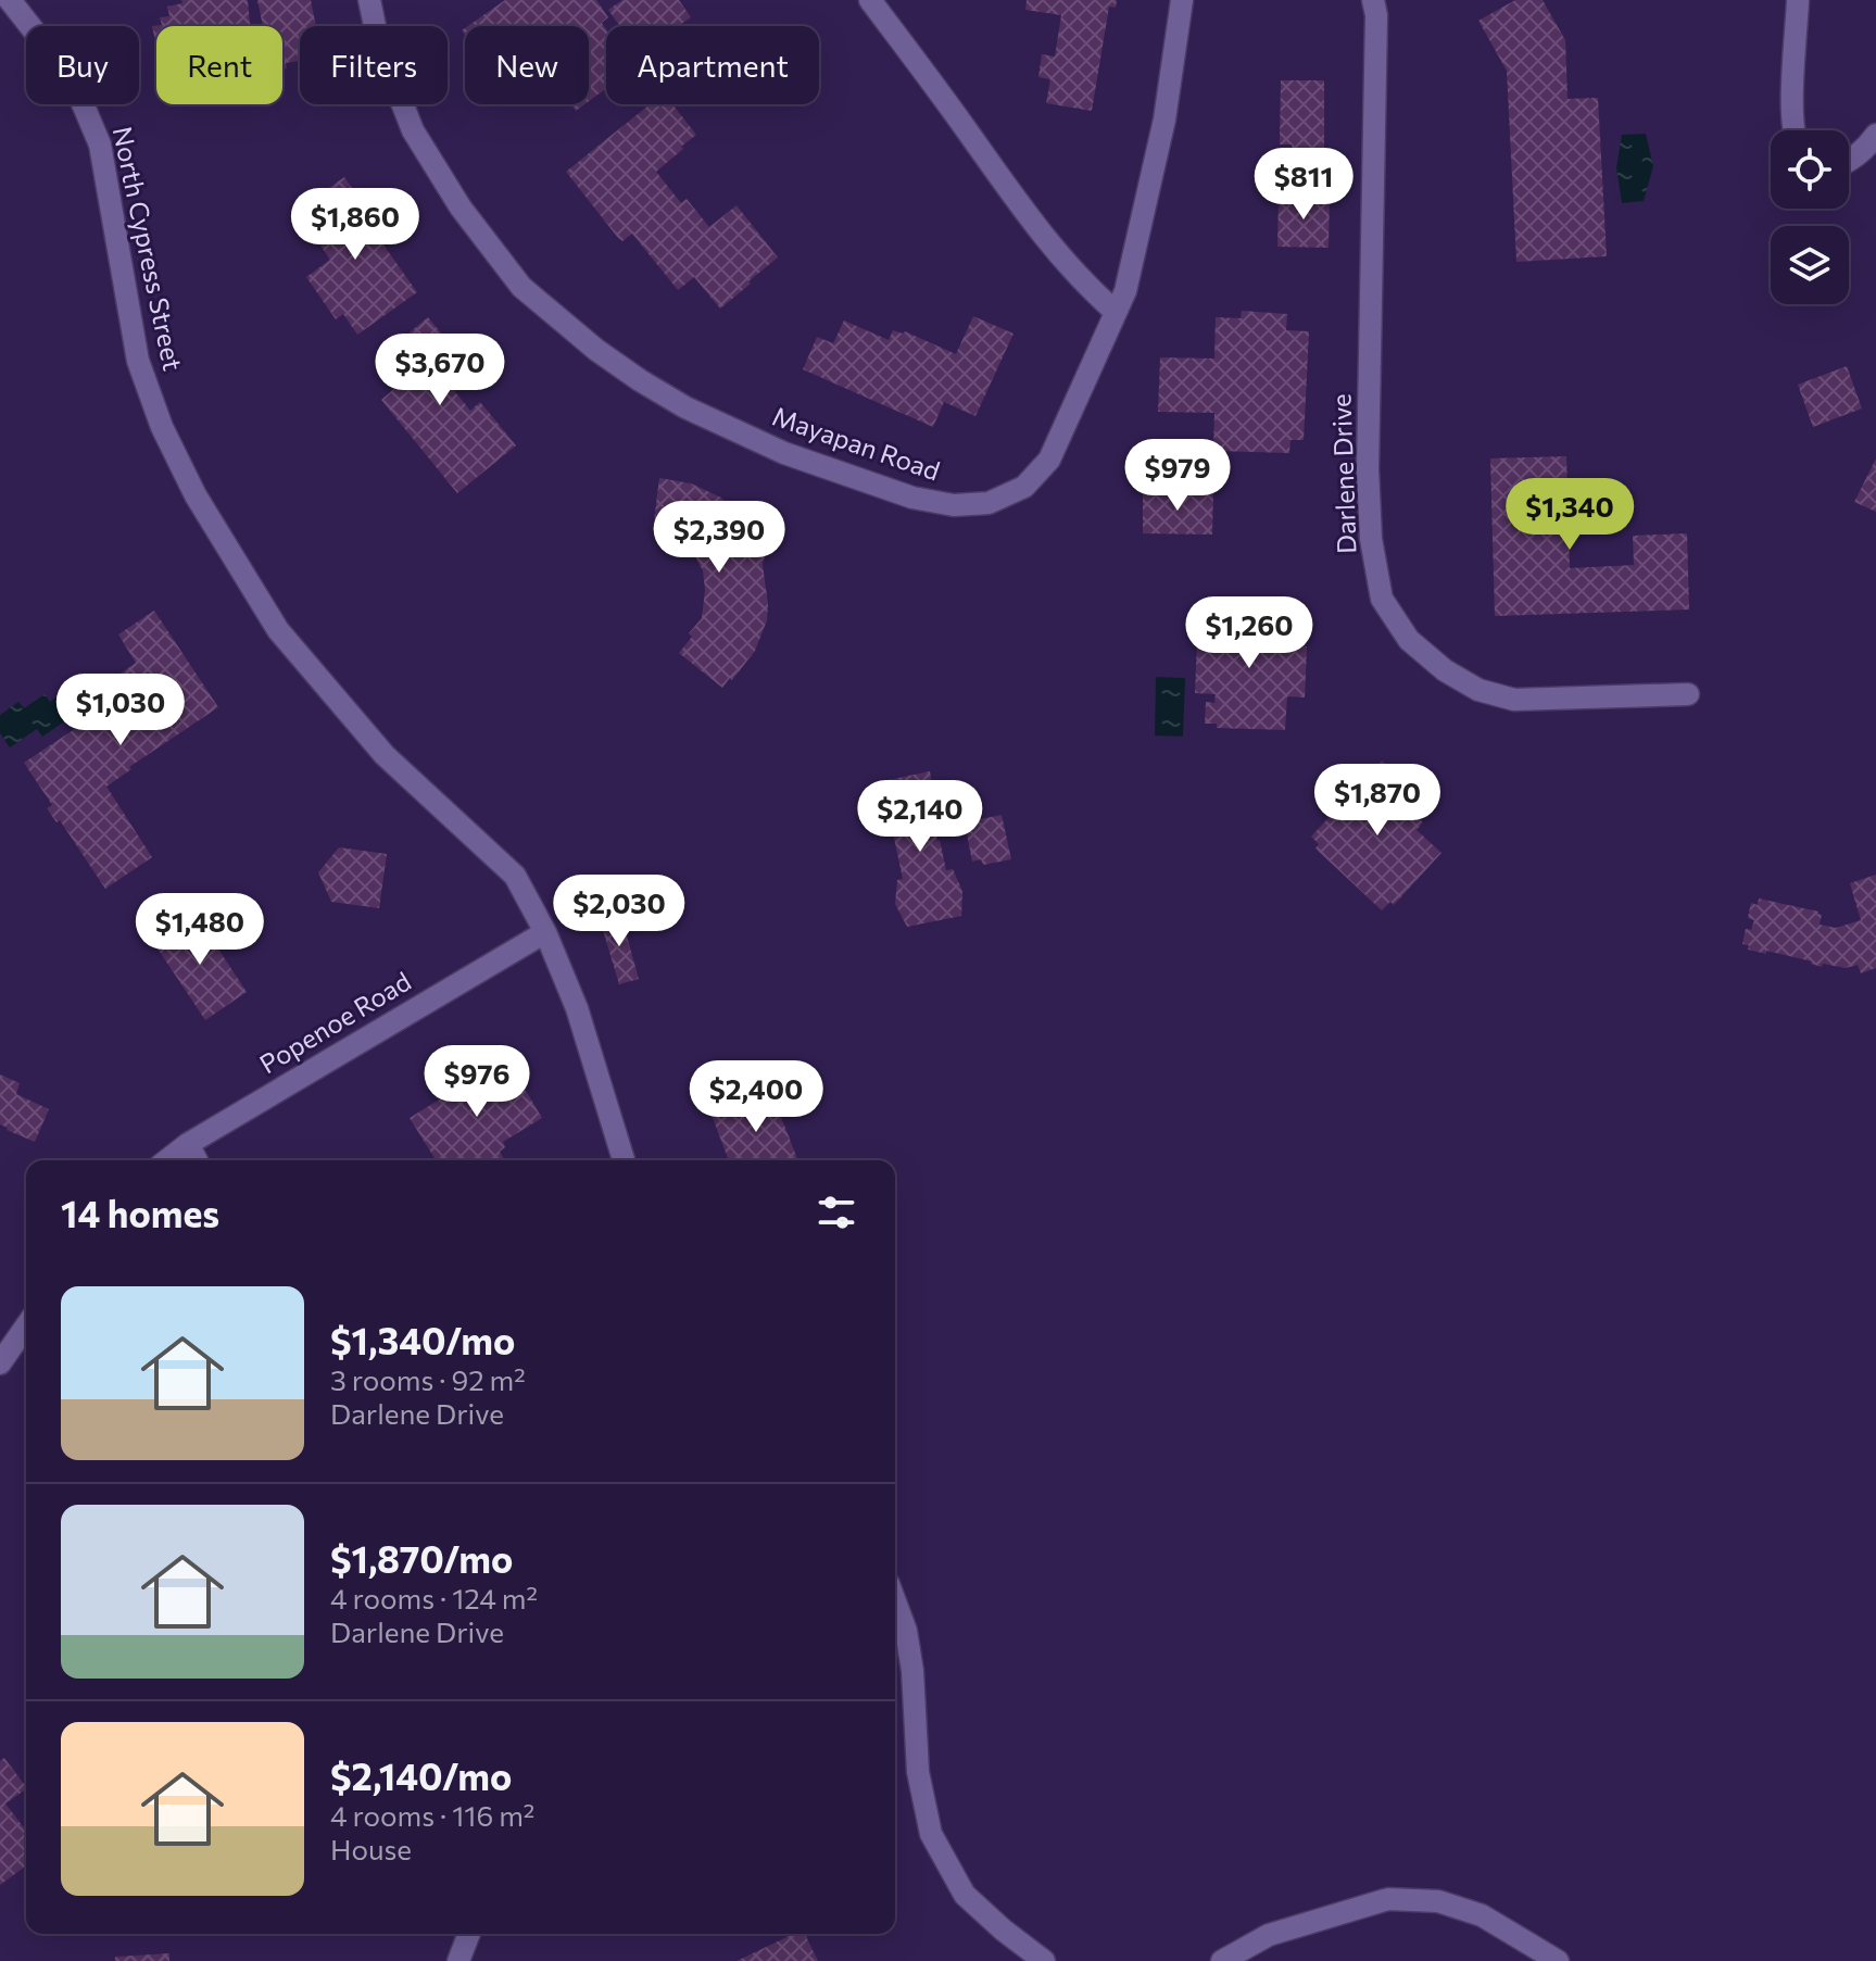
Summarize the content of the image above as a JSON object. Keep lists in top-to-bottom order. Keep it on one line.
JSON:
{"streets":{"street":["North Cypress Street","Mayapan Road","Darlene Drive","Popenoe Road"]},"crossings":[["North Cypress Street","Popenoe Road"]],"page":{"chip":["Buy","Rent","Filters","New","Apartment"],"price":["$811","$1,860","$3,670","$979","$1,340","$2,390","$1,260","$1,030","$1,870","$2,140","$2,030","$1,480","$976","$2,400"],"heading":"14 homes","list":[{"name":"$1,340/mo","note":"3 rooms · 92 m² · Darlene Drive"},{"name":"$1,870/mo","note":"4 rooms · 124 m² · Darlene Drive"},{"name":"$2,140/mo","note":"4 rooms · 116 m² · House"}]}}
